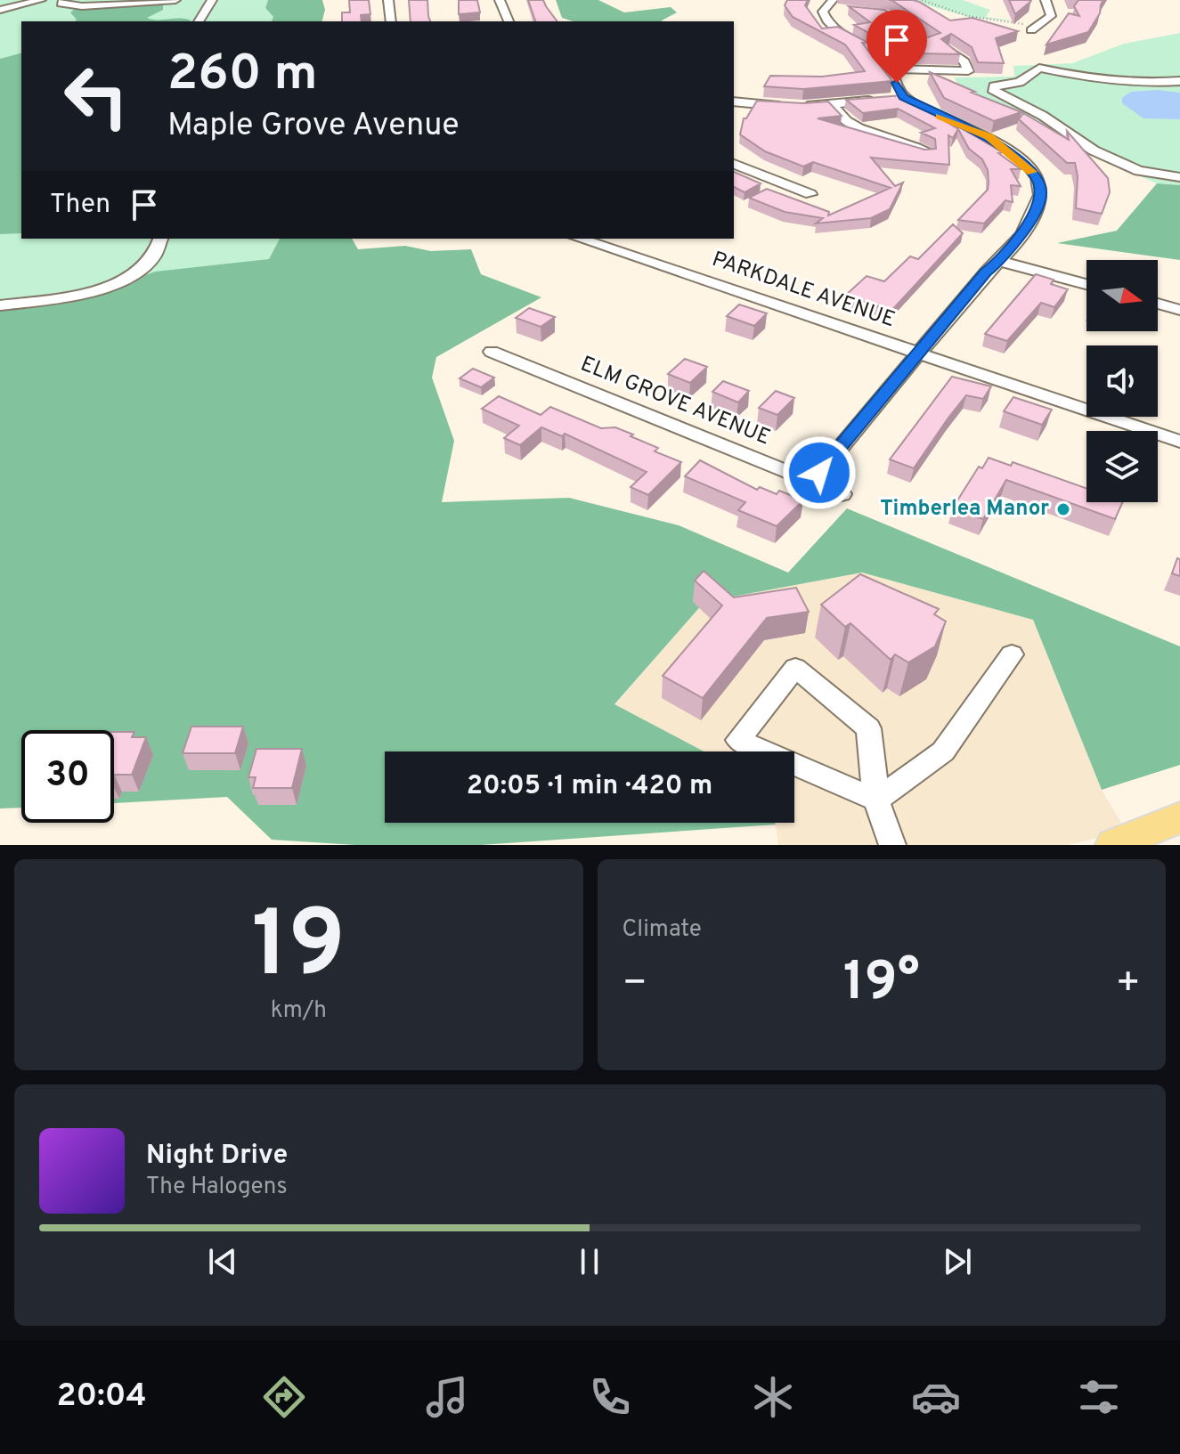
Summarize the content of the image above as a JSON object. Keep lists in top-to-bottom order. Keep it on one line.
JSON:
{"streets":{"street":["PARKDALE AVENUE","ELM GROVE AVENUE"]},"places":["Timberlea Manor"],"north":"right","page":{"turn":["260 m","Maple Grove Avenue"],"then":"Then","limit":"30","trip":"20:05 · 1 min · 420 m","tile":[["19","km/h"],"Climate"],"heat":["−","19°","+"],"song":["Night Drive","The Halogens"],"tabs":"20:04"}}
